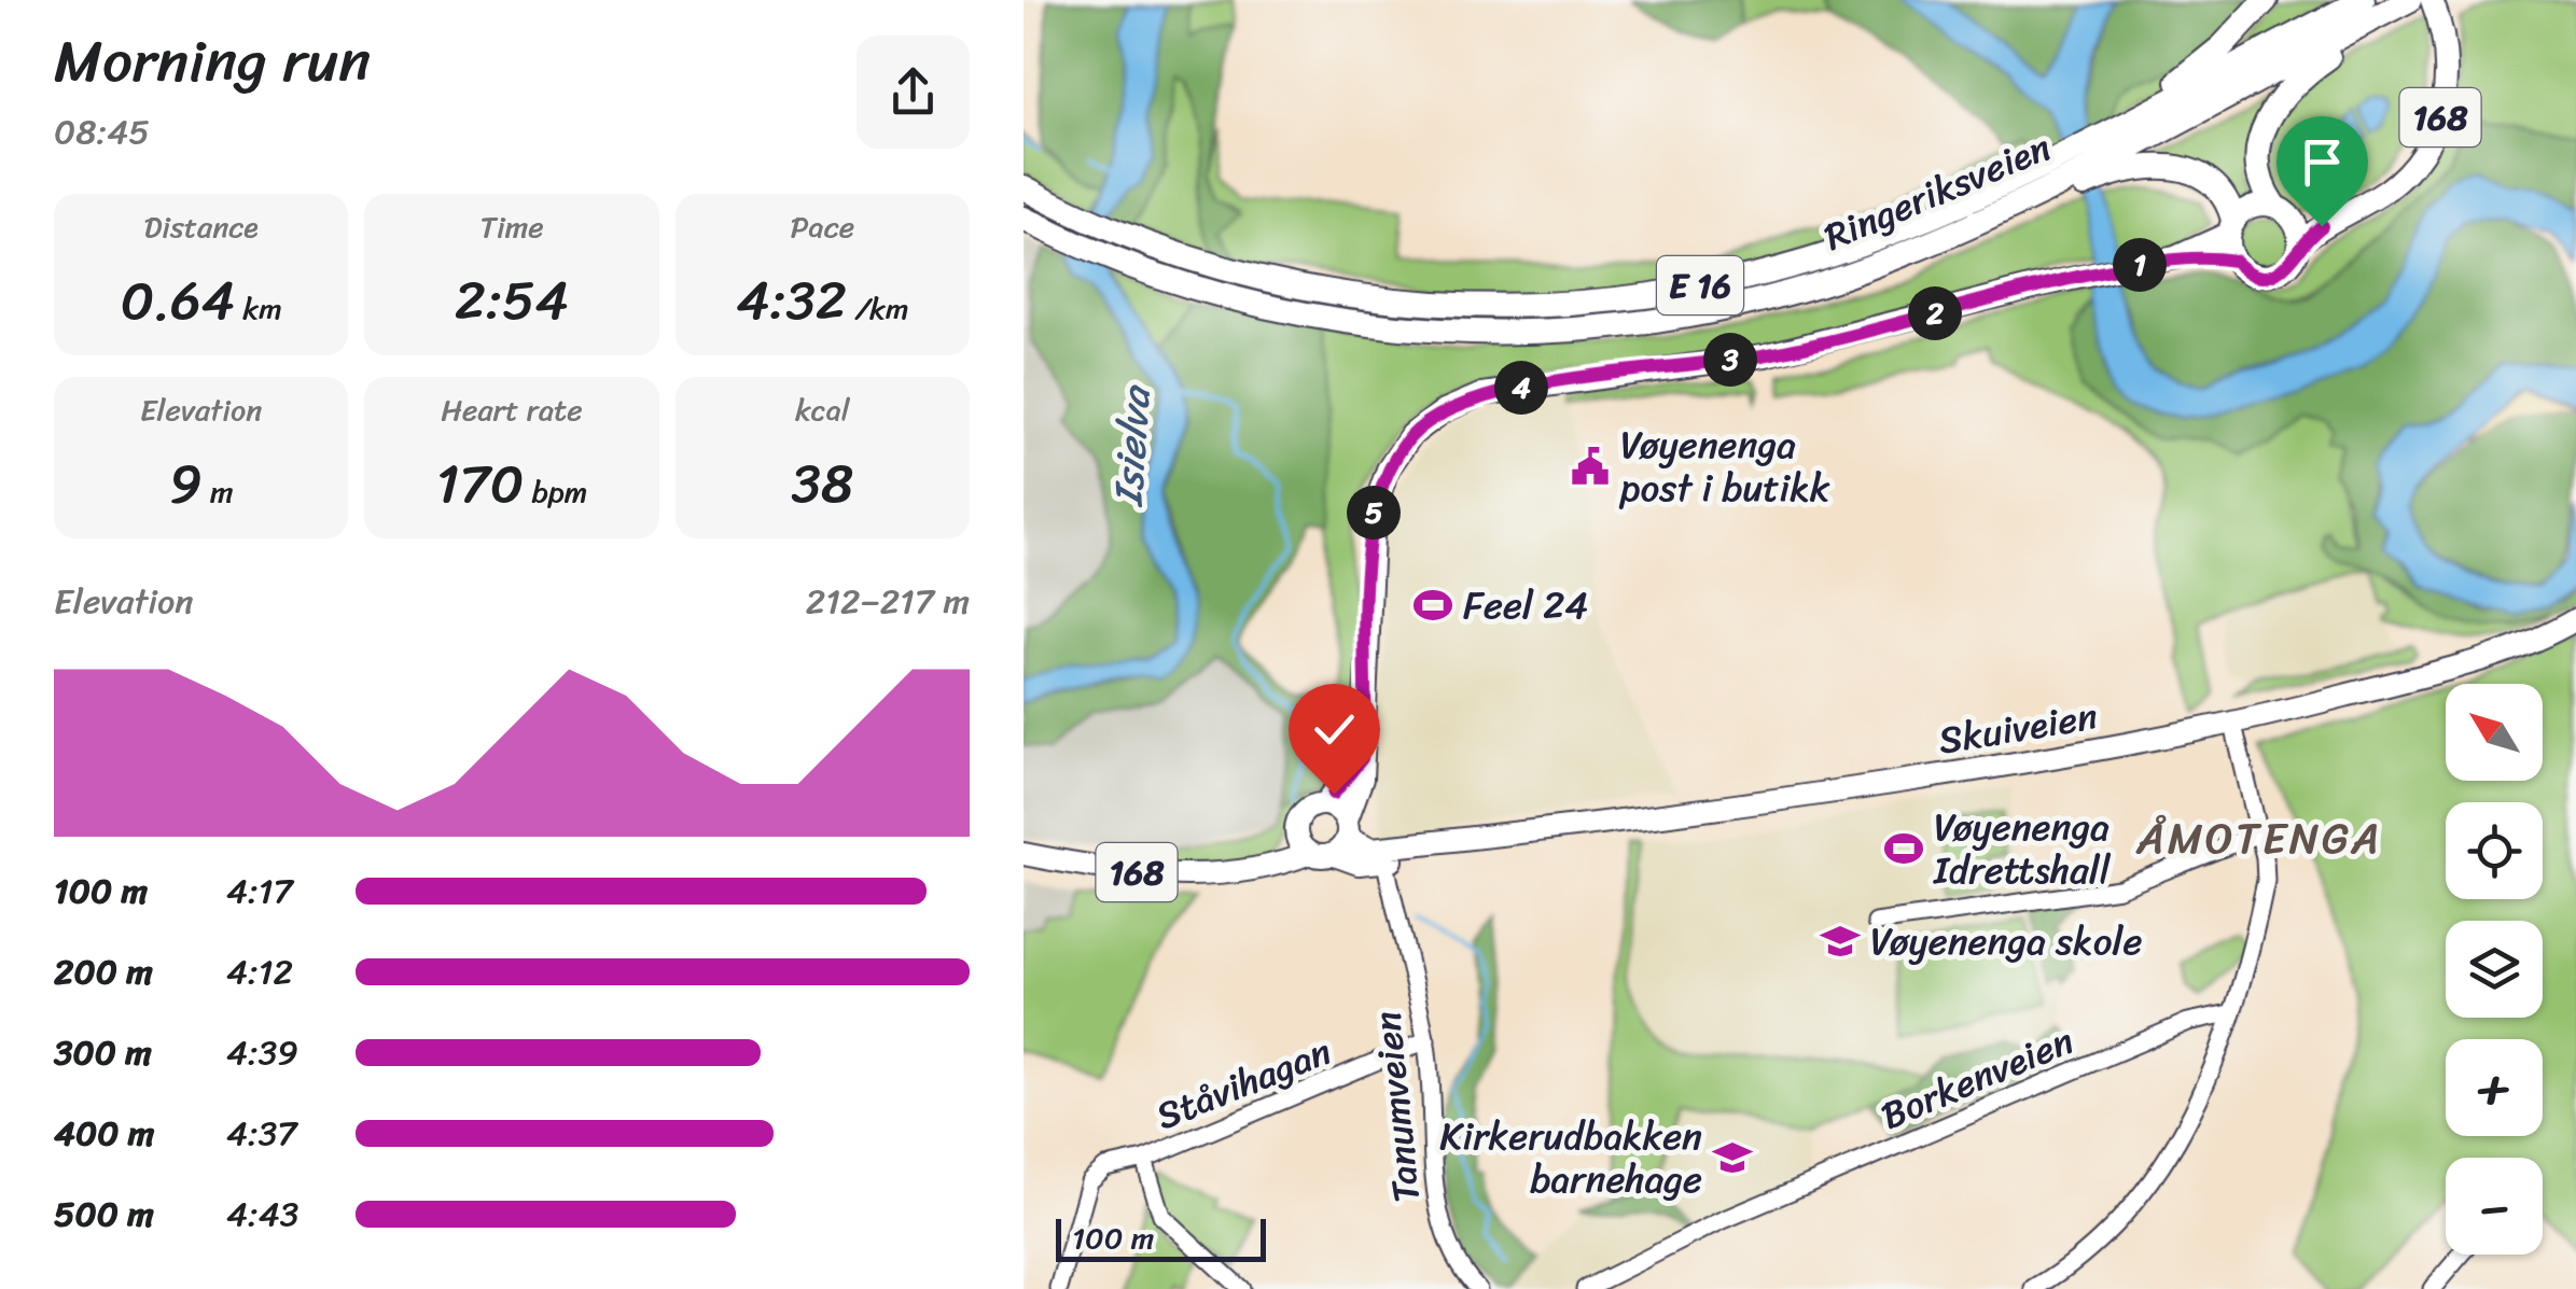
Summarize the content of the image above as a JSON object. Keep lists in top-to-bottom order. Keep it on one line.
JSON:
{"streets":{"highway":["Ringeriksveien","E 16"],"main road":["168","Skuiveien"],"street":["Borkenveien","Ståvihagan","Tanumveien"]},"crossings":[["168","E 16"],["168","Skuiveien"],["Ringeriksveien","E 16"],["Skuiveien","Tanumveien"],["Ståvihagan","Tanumveien"]],"districts":["ÅMOTENGA"],"water":["Isielva"],"places":{"public building":["Vøyenenga post i butikk"],"sports":["Feel 24","Vøyenenga Idrettshall"],"school or university":["Vøyenenga skole","Kirkerudbakken barnehage"]},"scale_bar":"100 m","north":"top left","page":{"heading":["Morning run","08:45"],"stats":[["Distance","0.64 km"],["Time","2:54"],["Pace","4:32 /km"],["Elevation","9 m"],["Heart rate","170 bpm"],["kcal","38"]],"pins":["1","2","3","4","5"],"chart":["Elevation","212–217 m"],"map_buttons":["+","−"],"list":[{"name":"100 m","note":"4:17"},{"name":"200 m","note":"4:12"},{"name":"300 m","note":"4:39"},{"name":"400 m","note":"4:37"},{"name":"500 m","note":"4:43"}],"scale":"100 m"}}
